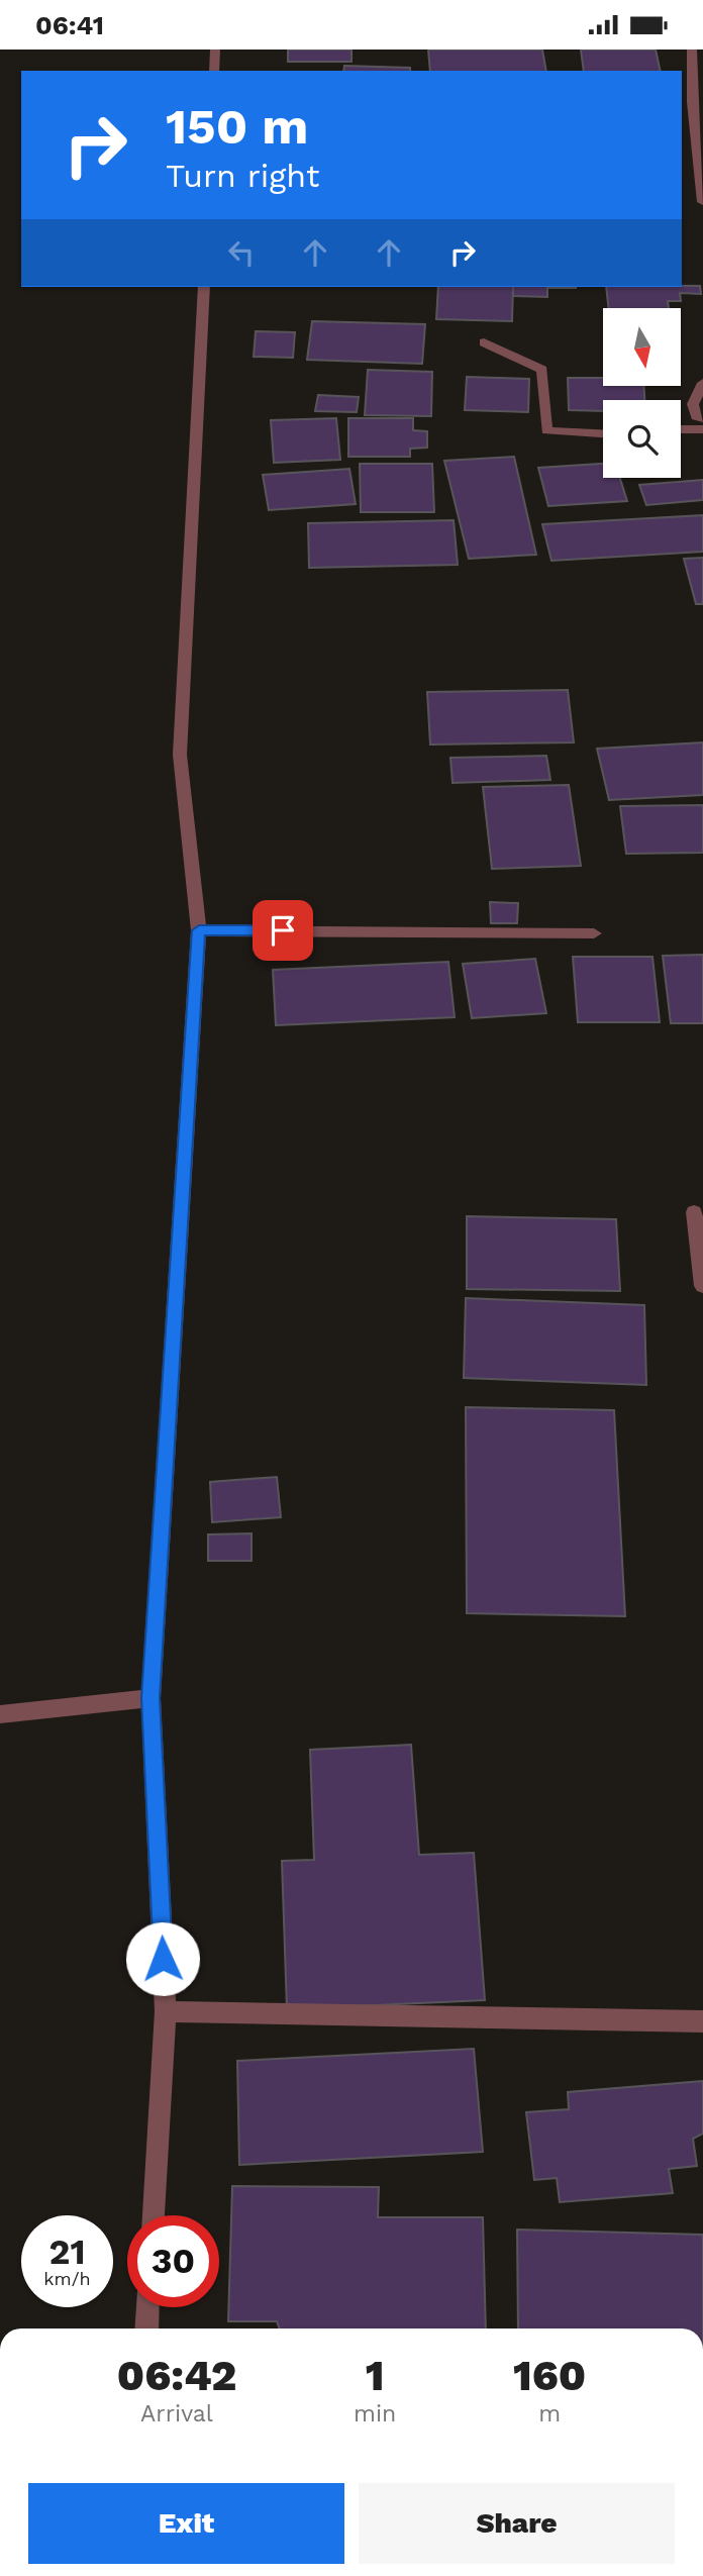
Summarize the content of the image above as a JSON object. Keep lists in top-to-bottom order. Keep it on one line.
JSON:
{"north":"bottom","page":{"status":"06:41","turn":["150 m","Turn right"],"speed":"21 km/h","limit":"30","eta":["06:42","Arrival","1","min","160","m"],"buttons":["Exit","Share"]}}
